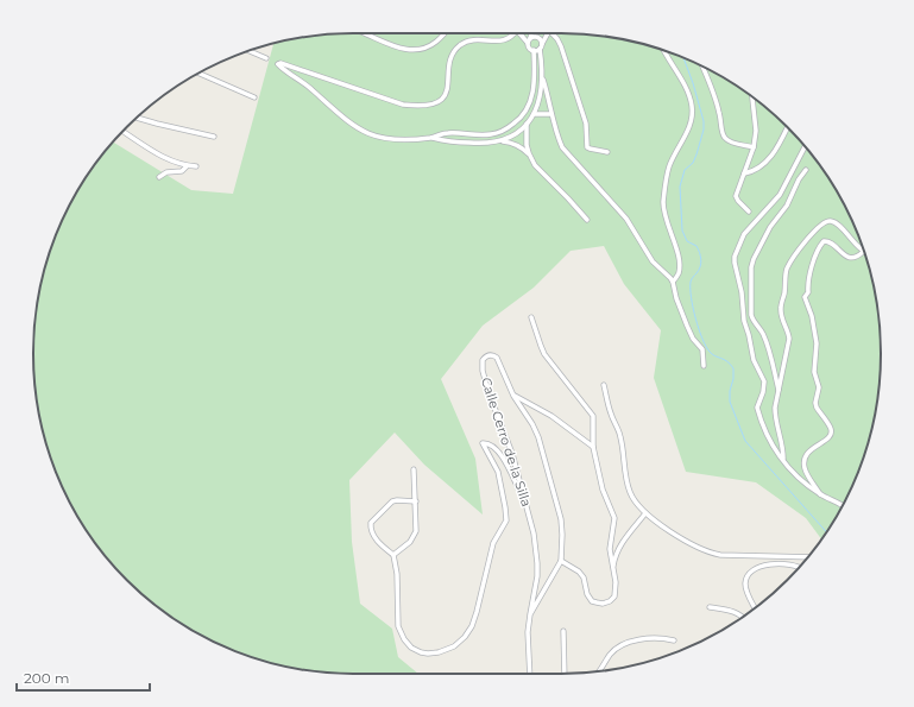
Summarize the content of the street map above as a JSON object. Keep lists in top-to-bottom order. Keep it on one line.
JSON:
{"streets":{"street":["Calle Cerro de la Silla"]},"scale_bar":"200 m"}
